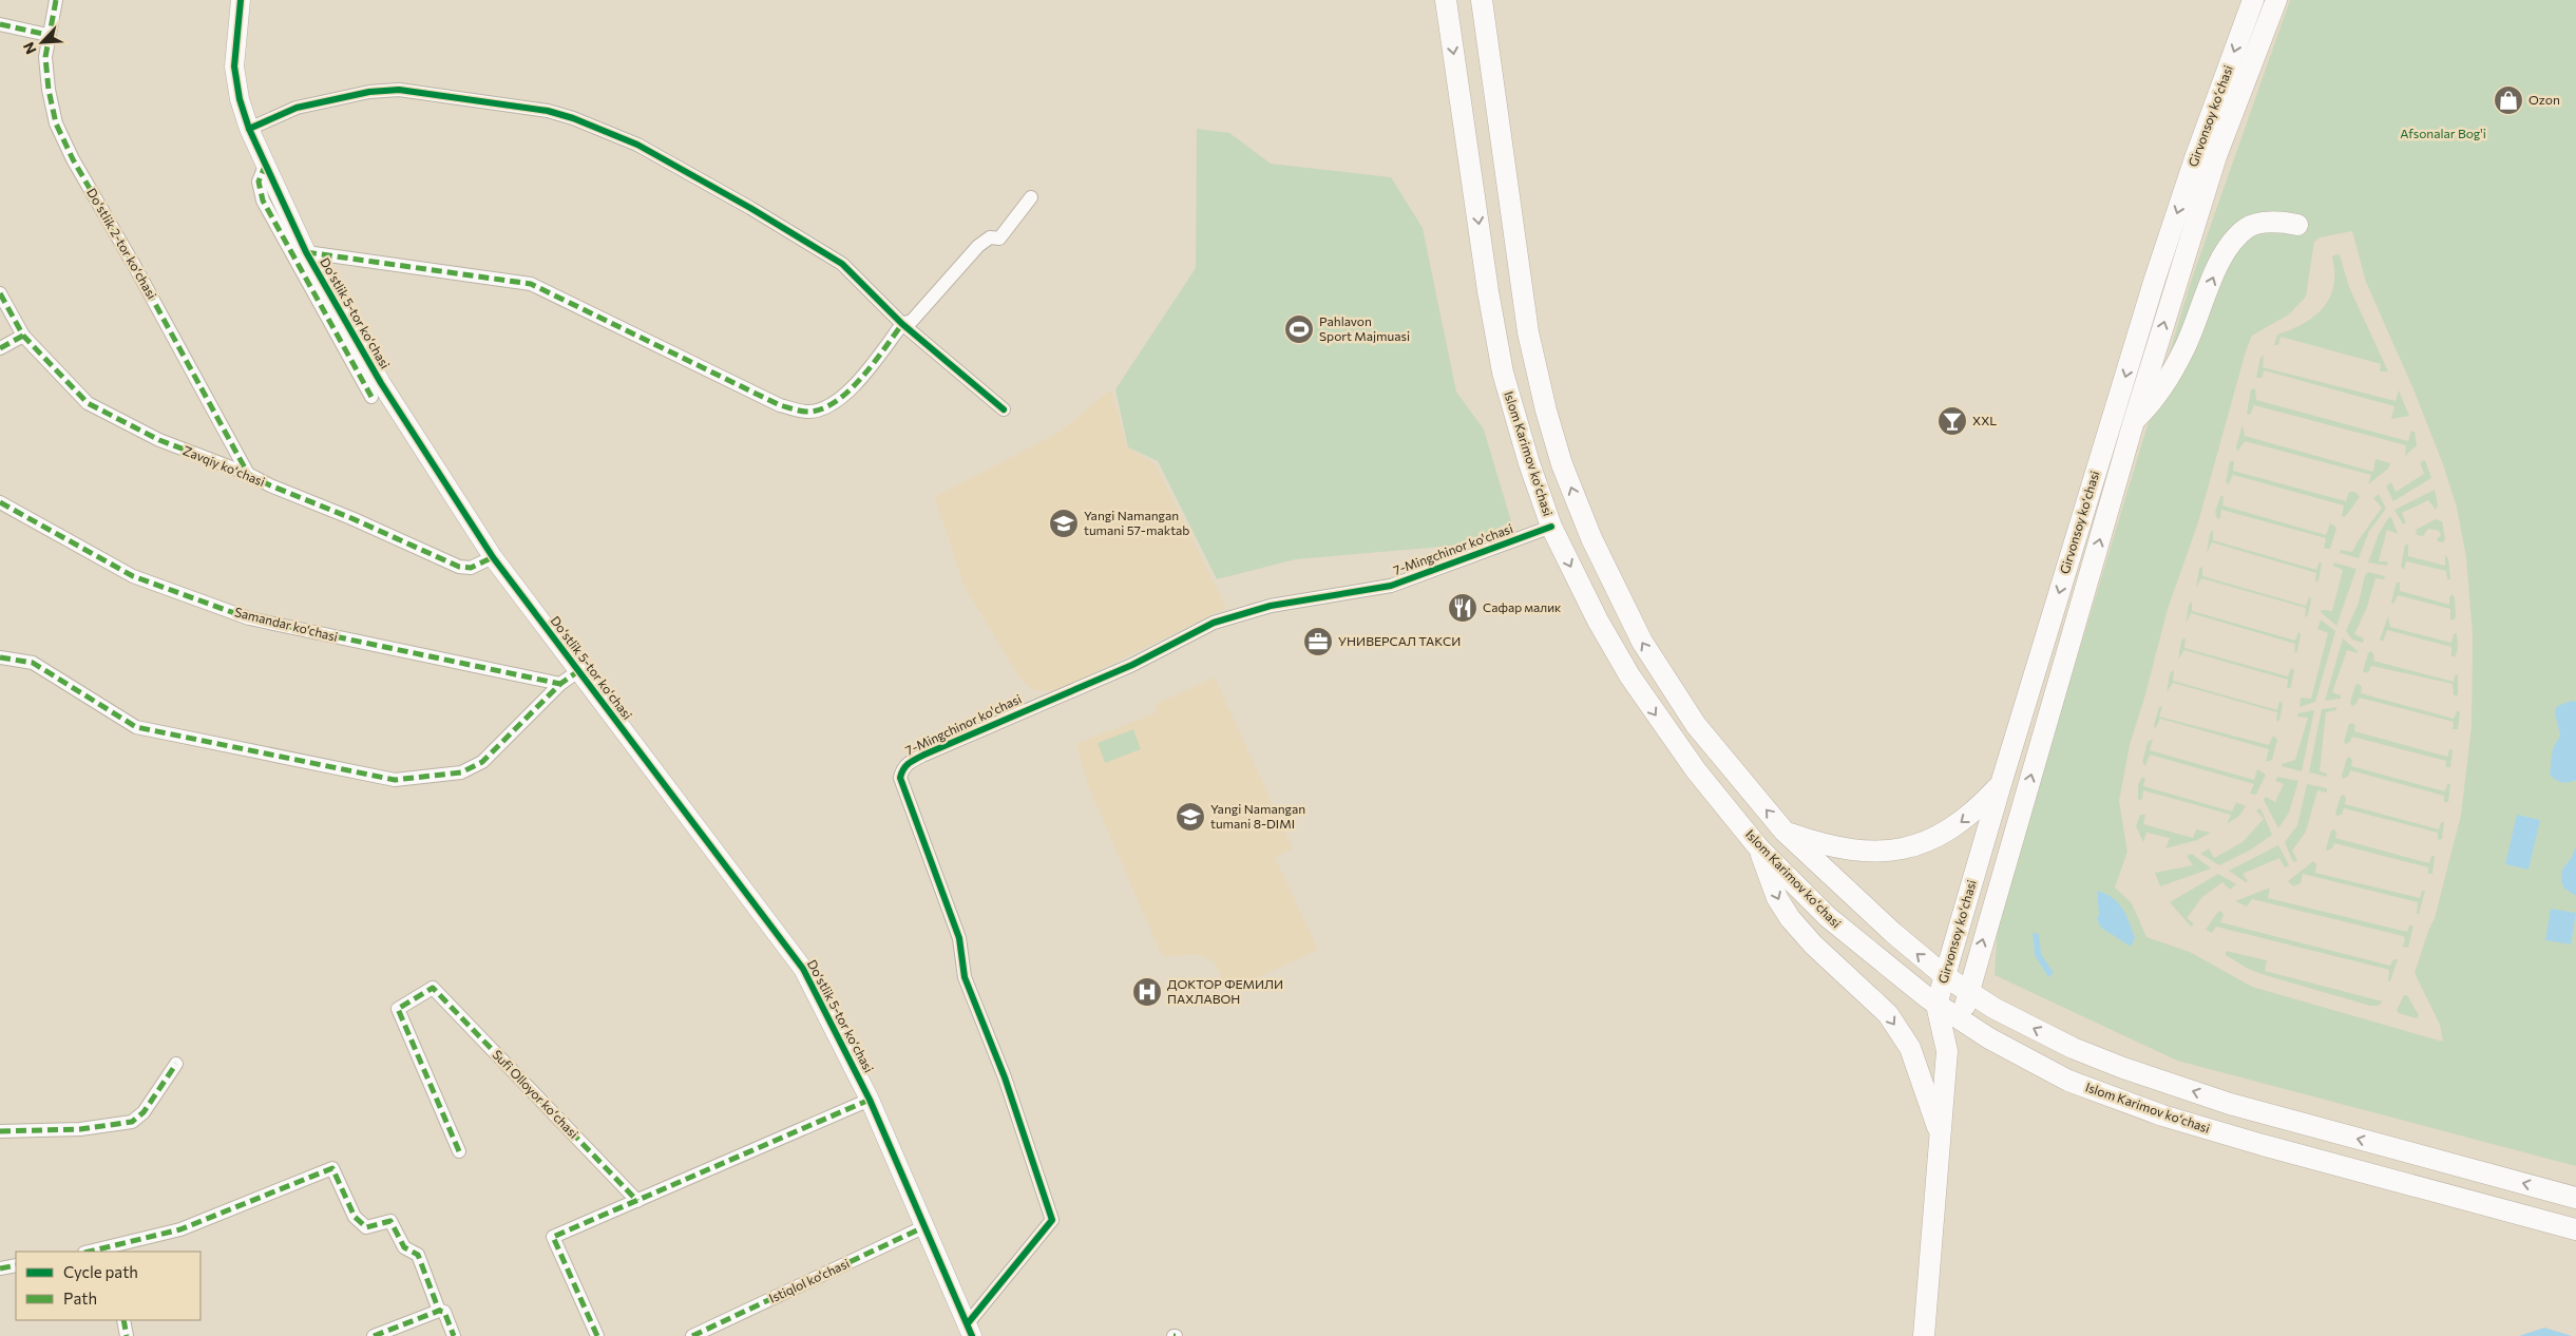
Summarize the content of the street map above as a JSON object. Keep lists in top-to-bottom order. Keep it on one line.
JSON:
{"streets":{"main road":["Girvonsoy koʻchasi","Islom Karimov koʻchasi"],"street":["Doʻstlik 2-tor koʻchasi","Doʻstlik 5-tor koʻchasi","Zavqiy koʻchasi","7-Mingchinor ko'chasi","Samandar ko‘chasi","Sufi Olloyor koʻchasi","Istiqlol ko‘chasi"]},"crossings":[["Girvonsoy koʻchasi","Islom Karimov koʻchasi"],["Doʻstlik 2-tor koʻchasi","Zavqiy koʻchasi"],["Doʻstlik 5-tor koʻchasi","Zavqiy koʻchasi"],["Doʻstlik 5-tor koʻchasi","7-Mingchinor ko'chasi"],["Doʻstlik 5-tor koʻchasi","Istiqlol ko‘chasi"],["Islom Karimov koʻchasi","7-Mingchinor ko'chasi"]],"parks":["Afsonalar Bog'i"],"places":{"shop":["Ozon"],"sports":["Pahlavon Sport Majmuasi"],"bar":["XXL"],"school or university":["Yangi Namangan tumani 57-maktab","Yangi Namangan tumani 8-DIMI"],"restaurant":["Сафар малик"],"office":["УНИВЕРСАЛ ТАКСИ"],"hospital":["ДОКТОР ФЕМИЛИ ПАХЛАВОН"]},"legend":["Cycle path","Path"],"north":"bottom left"}
